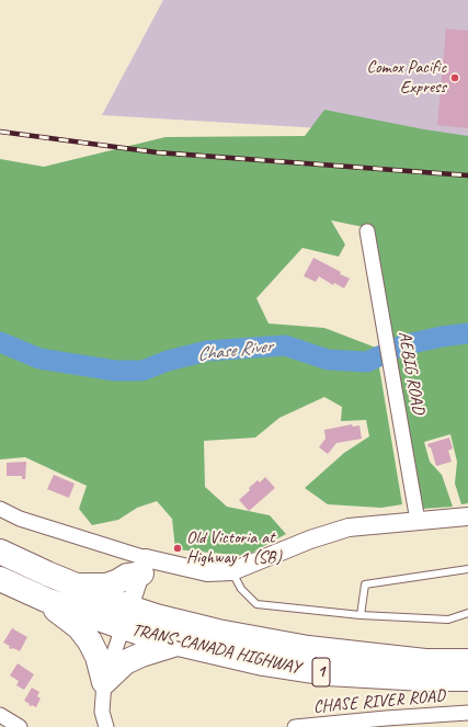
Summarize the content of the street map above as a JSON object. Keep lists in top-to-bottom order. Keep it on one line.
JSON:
{"streets":{"highway":["TRANS-CANADA HIGHWAY","1"],"street":["AEBIG ROAD","CHASE RIVER ROAD"]},"water":["Chase River"],"places":["Comox Pacific Express","Old Victoria at Highway 1 (SB)"]}
